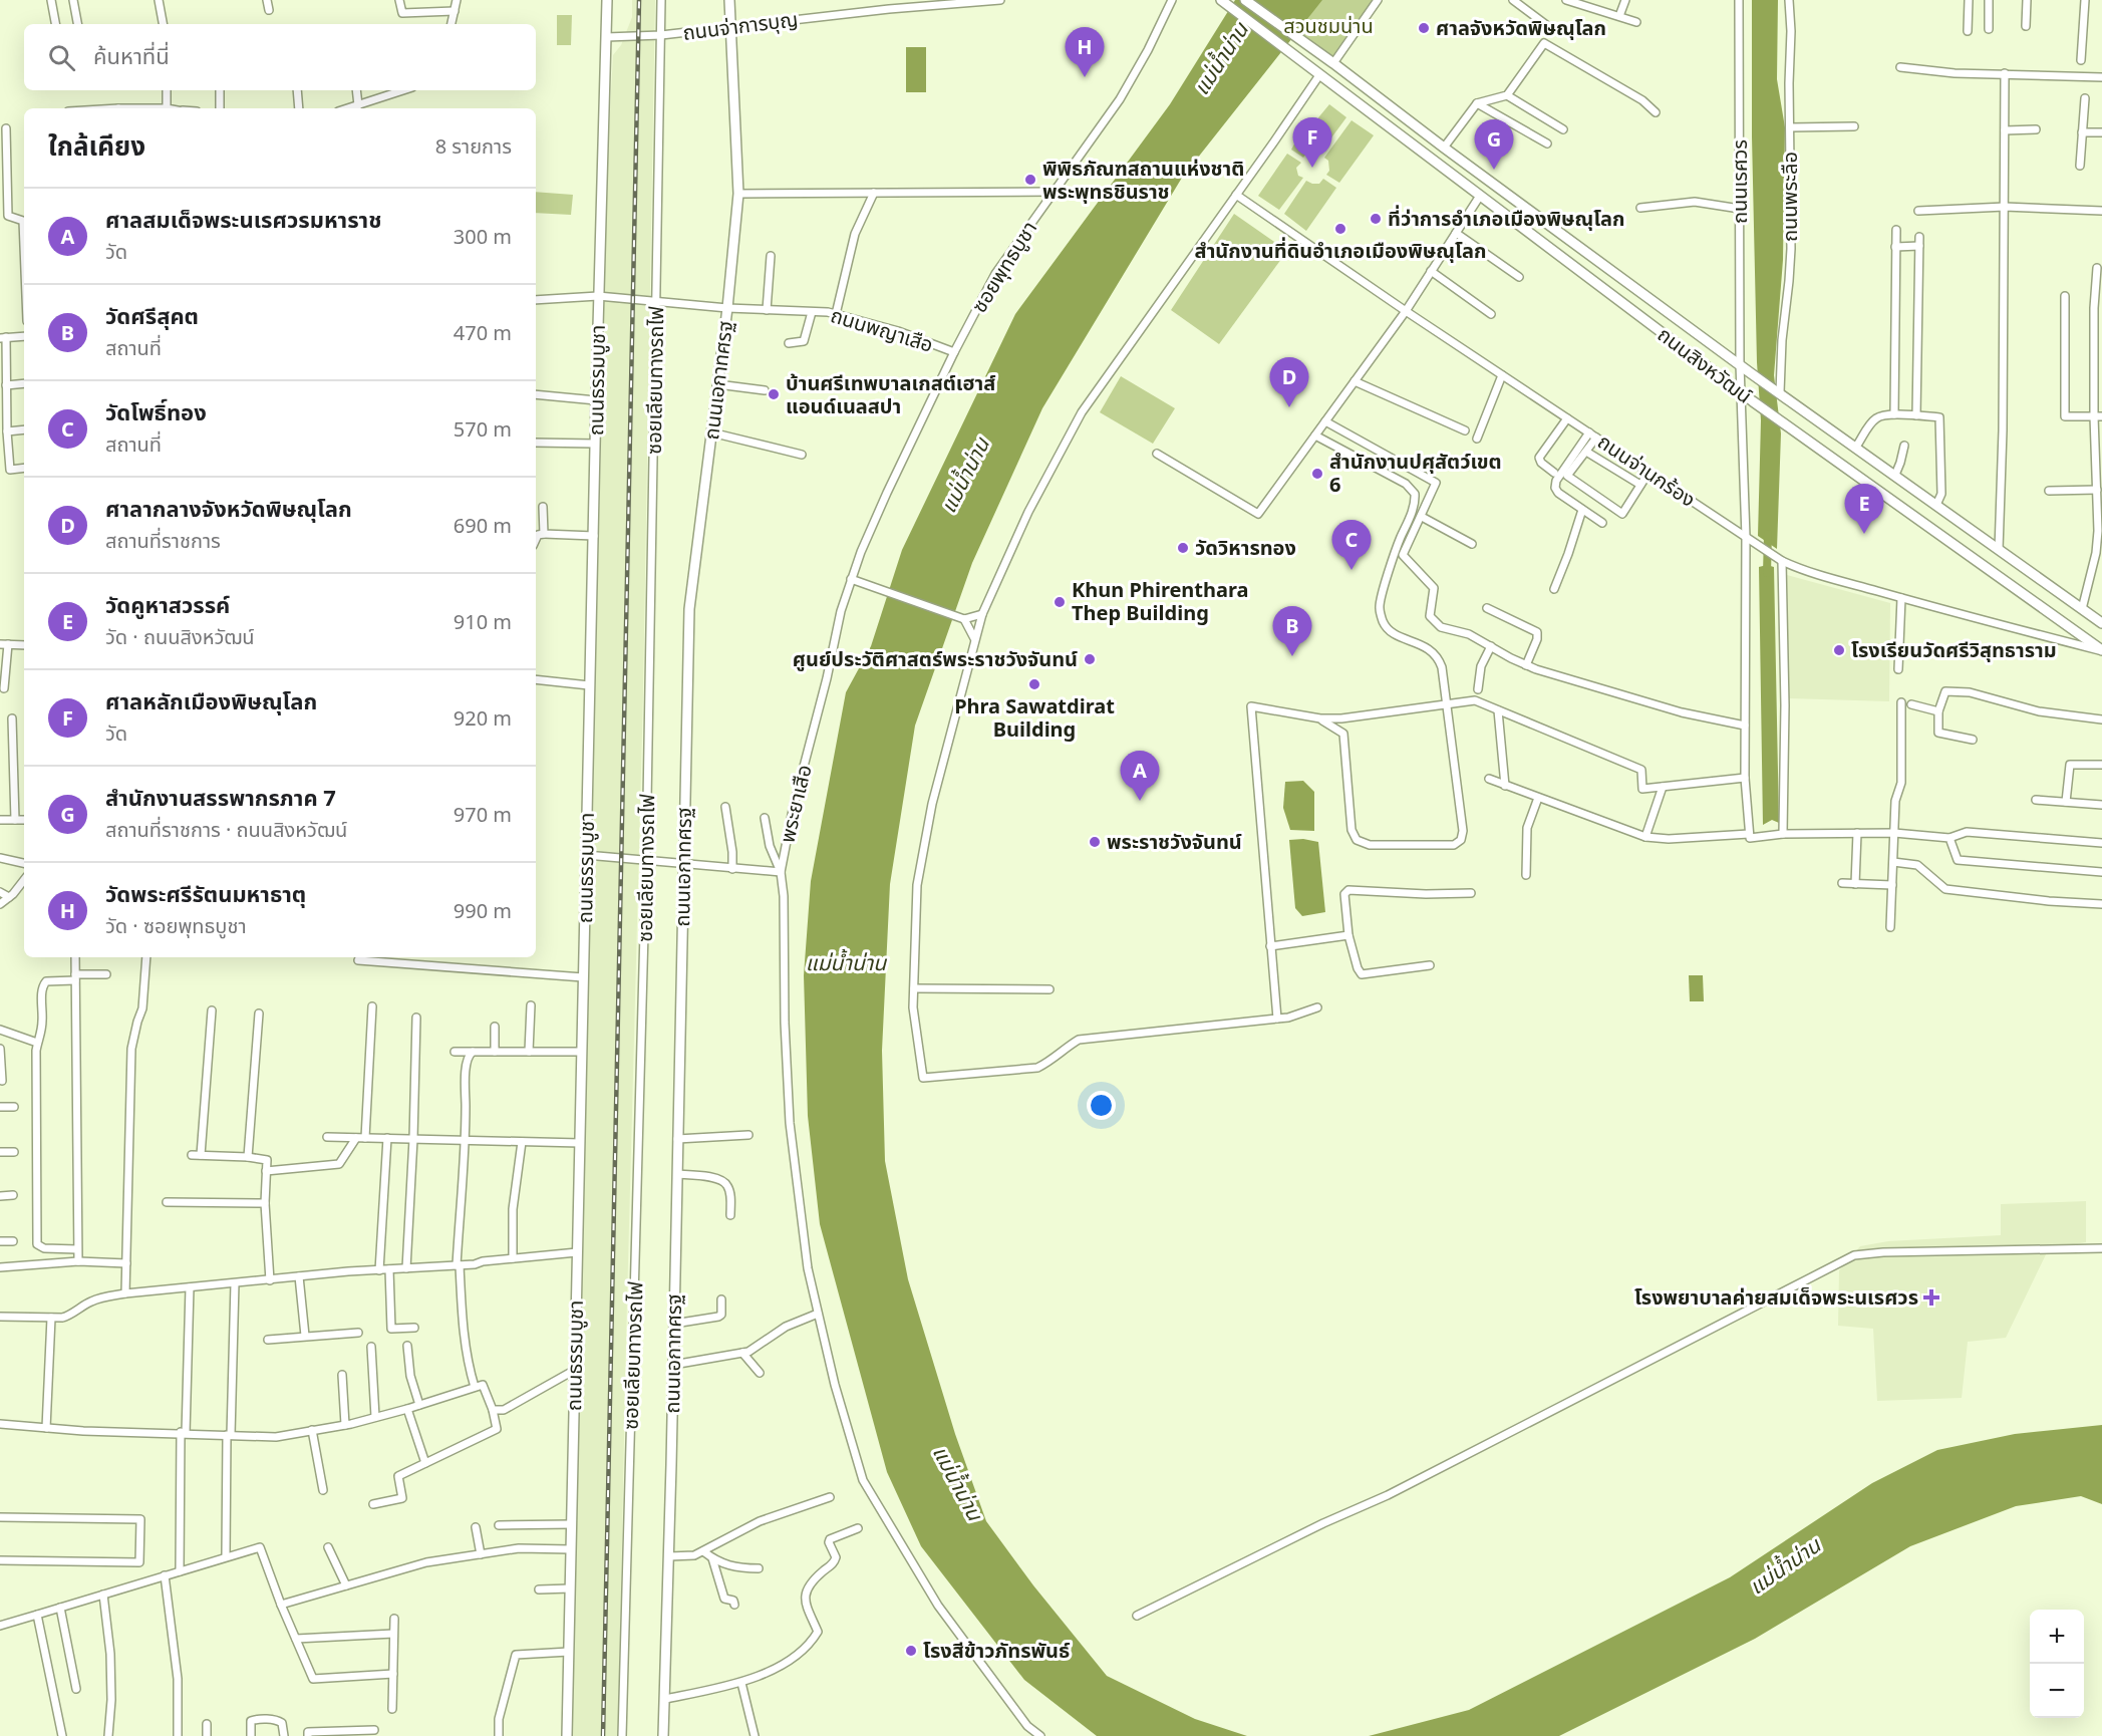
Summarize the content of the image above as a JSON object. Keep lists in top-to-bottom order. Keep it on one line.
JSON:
{"streets":{"main road":["ถนนสิงหวัฒน์","ถนนธรรมบูชา","ถนนเอกาทศรฐ"],"street":["ถนนจ่าการบุญ","ถนนเรศวร","ถนนพระลือ","ซอยพุทธบูชา","ถนนพญาเสือ","ซอยเลียบทางรถไฟ","ถนนจ่านกร้อง","พระยาเสือ"]},"crossings":[["ถนนจ่าการบุญ","ถนนธรรมบูชา"],["ถนนจ่าการบุญ","ซอยเลียบทางรถไฟ"],["ถนนจ่าการบุญ","ถนนเอกาทศรฐ"],["ถนนเรศวร","ถนนสิงหวัฒน์"],["ถนนเรศวร","ถนนจ่านกร้อง"],["ถนนพระลือ","ถนนสิงหวัฒน์"],["ซอยพุทธบูชา","ถนนพญาเสือ"],["ถนนพญาเสือ","ถนนธรรมบูชา"],["ถนนพญาเสือ","ซอยเลียบทางรถไฟ"],["ถนนพญาเสือ","ถนนเอกาทศรฐ"],["ถนนพญาเสือ","พระยาเสือ"],["ถนนสิงหวัฒน์","ถนนจ่านกร้อง"]],"water":["แม่น้ำน่าน"],"parks":["สวนชมน่าน"],"places":{"other":["ศาลจังหวัดพิษณุโลก","พิพิธภัณฑสถานแห่งชาติ พระพุทธชินราช","ที่ว่าการอำเภอเมืองพิษณุโลก","สำนักงานที่ดินอำเภอเมืองพิษณุโลก","บ้านศรีเทพบาลเกสต์เฮาส์ แอนด์เนลสปา","สำนักงานปศุสัตว์เขต 6","วัดวิหารทอง","Khun Phirenthara Thep Building","โรงเรียนวัดศรีวิสุทธาราม","ศูนย์ประวัติศาสตร์พระราชวังจันทน์","Phra Sawatdirat Building","พระราชวังจันทน์","โรงสีข้าวภัทรพันธ์"],"health":["โรงพยาบาลค่ายสมเด็จพระนเรศวร"]},"page":{"search":"ค้นหาที่นี่","pins":["H","F","G","D","E","C","B","A"],"heading":["ใกล้เคียง","8 รายการ"],"list":[{"mark":"A","name":"ศาลสมเด็จพระนเรศวรมหาราช","note":"วัด","value":"300 m"},{"mark":"B","name":"วัดศรีสุคต","note":"สถานที่","value":"470 m"},{"mark":"C","name":"วัดโพธิ์ทอง","note":"สถานที่","value":"570 m"},{"mark":"D","name":"ศาลากลางจังหวัดพิษณุโลก","note":"สถานที่ราชการ","value":"690 m"},{"mark":"E","name":"วัดคูหาสวรรค์","note":"วัด · ถนนสิงหวัฒน์","value":"910 m"},{"mark":"F","name":"ศาลหลักเมืองพิษณุโลก","note":"วัด","value":"920 m"},{"mark":"G","name":"สำนักงานสรรพากรภาค 7","note":"สถานที่ราชการ · ถนนสิงหวัฒน์","value":"970 m"},{"mark":"H","name":"วัดพระศรีรัตนมหาธาตุ","note":"วัด · ซอยพุทธบูชา","value":"990 m"}],"map_buttons":["+","−"]}}
